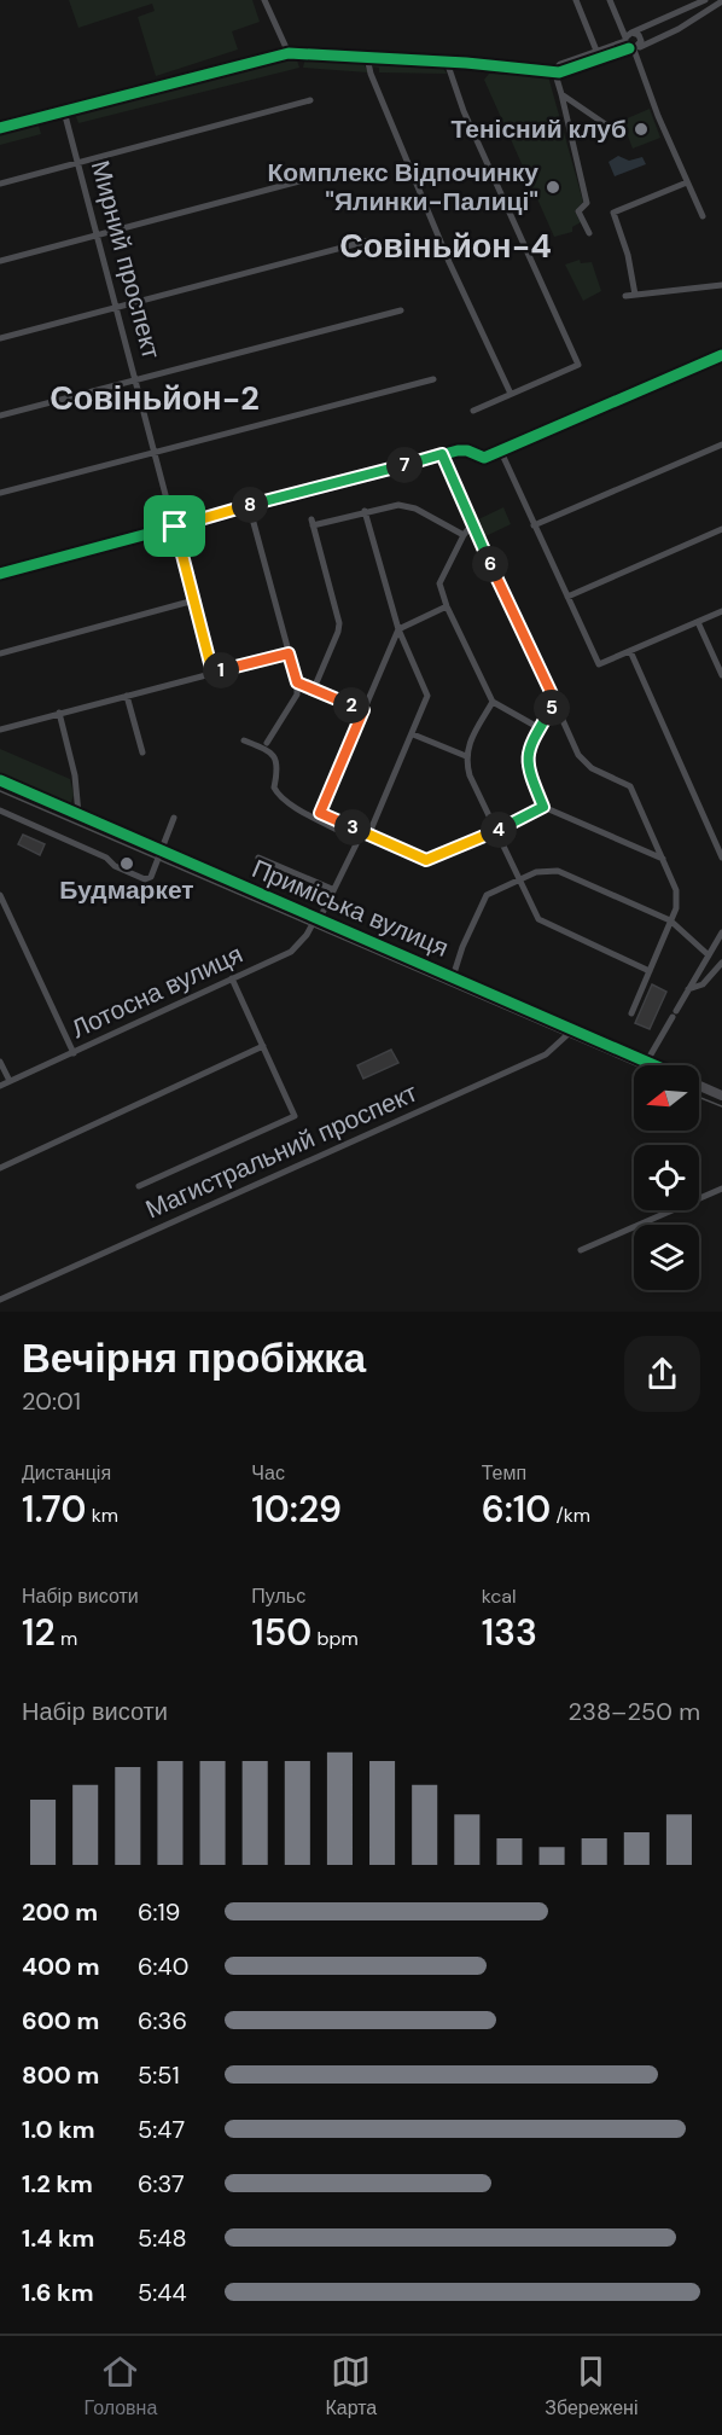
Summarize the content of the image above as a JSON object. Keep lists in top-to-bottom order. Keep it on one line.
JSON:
{"streets":{"street":["Мирний проспект","Приміська вулиця","Лотосна вулиця","Магистральний проспект"]},"crossings":[["Приміська вулиця","Лотосна вулиця"],["Приміська вулиця","Магистральний проспект"]],"districts":["Совіньйон-4","Совіньйон-2"],"places":["Тенісний клуб","Комплекс Відпочинку \"Ялинки-Палиці\"","Будмаркет"],"north":"left","page":{"pins":["7","8","6","1","2","5","3","4"],"heading":["Вечірня пробіжка","20:01"],"stats":[["Дистанція","1.70 km"],["Час","10:29"],["Темп","6:10 /km"],["Набір висоти","12 m"],["Пульс","150 bpm"],["kcal","133"]],"chart":["Набір висоти","238–250 m"],"list":[{"name":"200 m","note":"6:19"},{"name":"400 m","note":"6:40"},{"name":"600 m","note":"6:36"},{"name":"800 m","note":"5:51"},{"name":"1.0 km","note":"5:47"},{"name":"1.2 km","note":"6:37"},{"name":"1.4 km","note":"5:48"},{"name":"1.6 km","note":"5:44"}],"tabs":["Головна","Карта","Збережені"]}}
